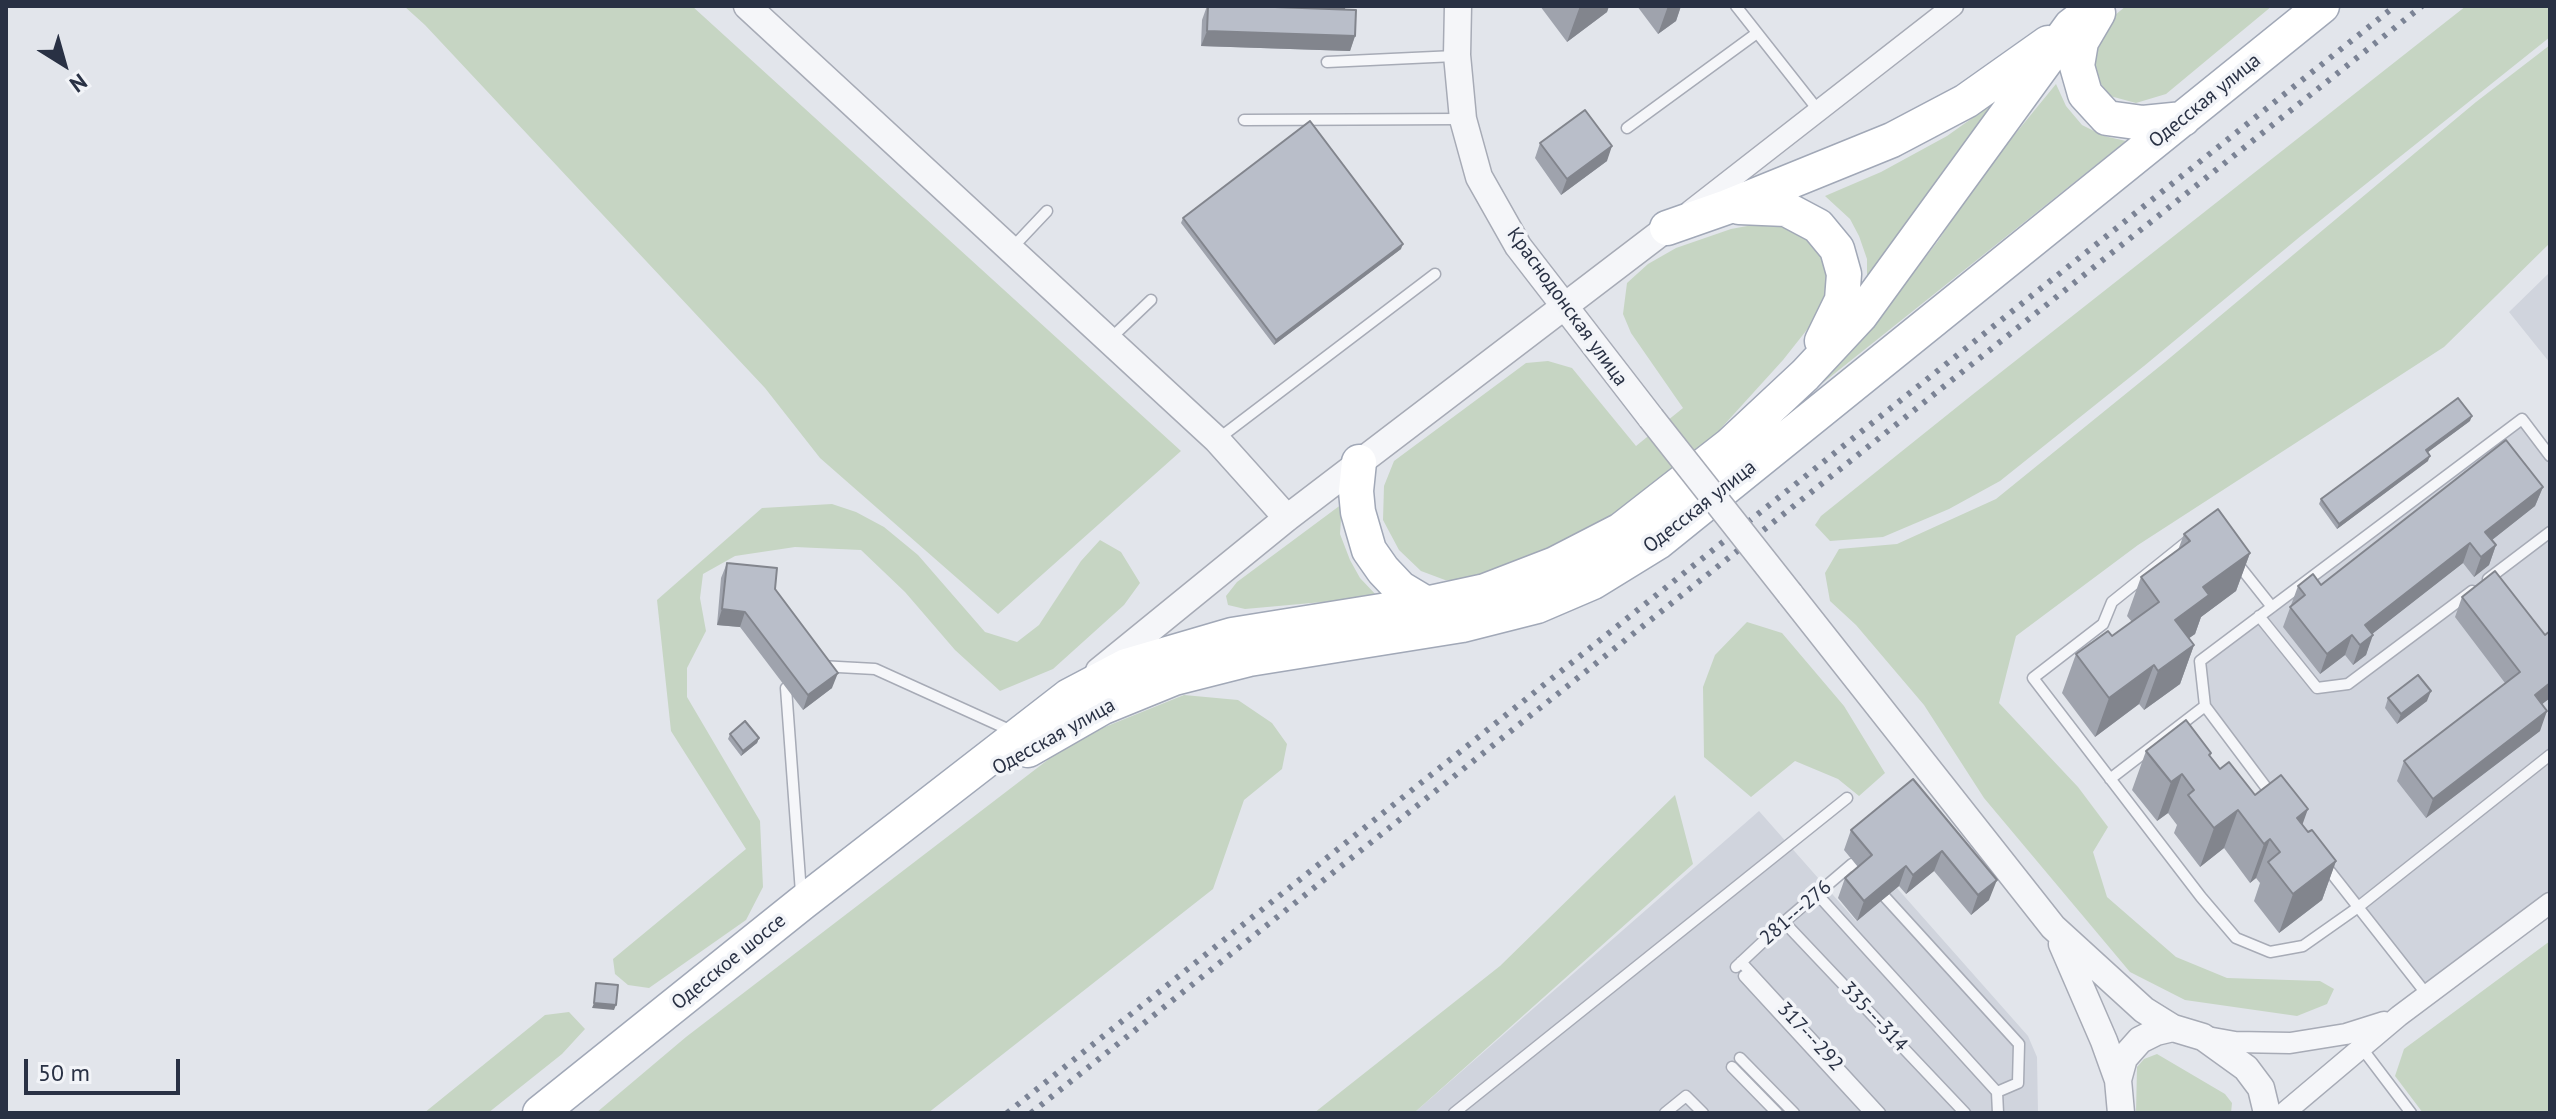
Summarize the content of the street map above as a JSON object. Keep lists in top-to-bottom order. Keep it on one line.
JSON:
{"streets":{"main road":["Одесская улица","Одесское шоссе"],"street":["Краснодонская улица"],"lane":["281---276","335---314","317---292"]},"crossings":[["Одесская улица","Краснодонская улица"],["Одесская улица","Одесское шоссе"],["281---276","335---314"],["281---276","317---292"]],"scale_bar":"50 m","north":"bottom right"}
